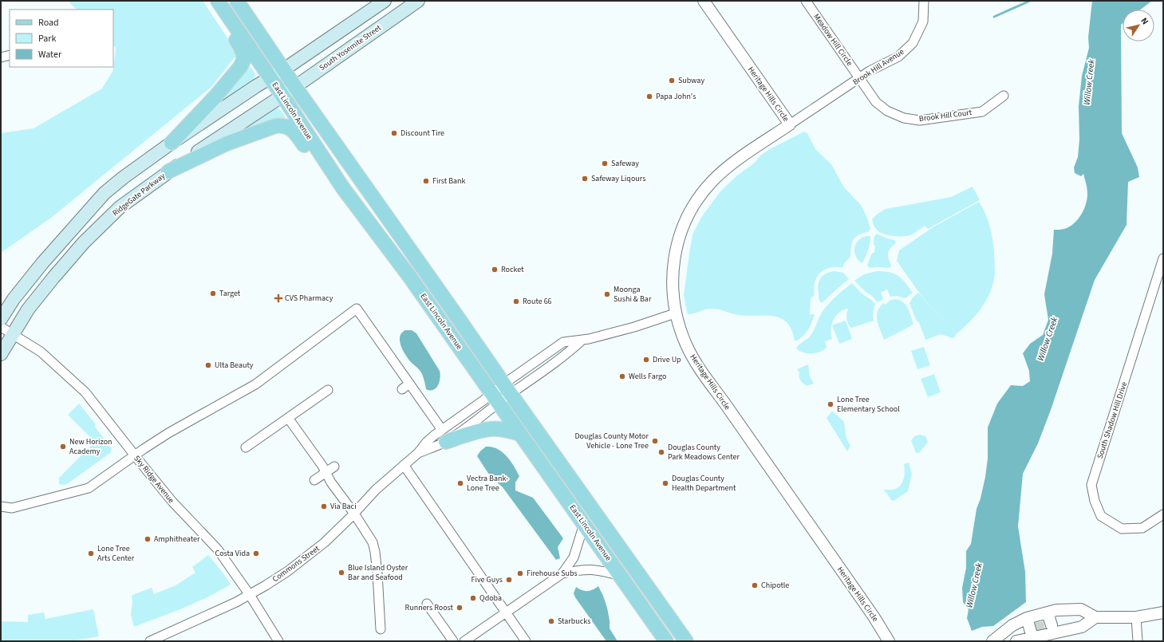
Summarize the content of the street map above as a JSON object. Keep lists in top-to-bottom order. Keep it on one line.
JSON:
{"streets":{"main road":["South Yosemite Street","East Lincoln Avenue","RidgeGate Parkway"],"street":["Meadow Hill Circle","Brook Hill Avenue","Heritage Hills Circle","Brook Hill Court","South Shadow Hill Drive","Sky Ridge Avenue","Commons Street"]},"crossings":[["Meadow Hill Circle","Brook Hill Avenue"],["Meadow Hill Circle","Brook Hill Court"],["South Yosemite Street","East Lincoln Avenue"],["South Yosemite Street","RidgeGate Parkway"],["Brook Hill Avenue","Heritage Hills Circle"],["Brook Hill Avenue","Brook Hill Court"],["East Lincoln Avenue","RidgeGate Parkway"],["East Lincoln Avenue","Commons Street"],["RidgeGate Parkway","Sky Ridge Avenue"],["Sky Ridge Avenue","Commons Street"]],"water":["Willow Creek"],"places":{"other":["Subway","Papa John's","Discount Tire","Safeway","Safeway Liqours","First Bank","Rocket","Target","Moonga Sushi & Bar","Route 66","Drive Up","Ulta Beauty","Wells Fargo","Lone Tree Elementary School","Douglas County Motor Vehicle - Lone Tree","New Horizon Academy","Douglas County Park Meadows Center","Vectra Bank- Lone Tree","Douglas County Health Department","Via Baci","Amphitheater","Lone Tree Arts Center","Costa Vida","Blue Island Oyster Bar and Seafood","Firehouse Subs","Five Guys","Chipotle","Qdoba","Runners Roost","Starbucks"],"health":["CVS Pharmacy"]},"legend":["Road","Park","Water"],"north":"top right"}
